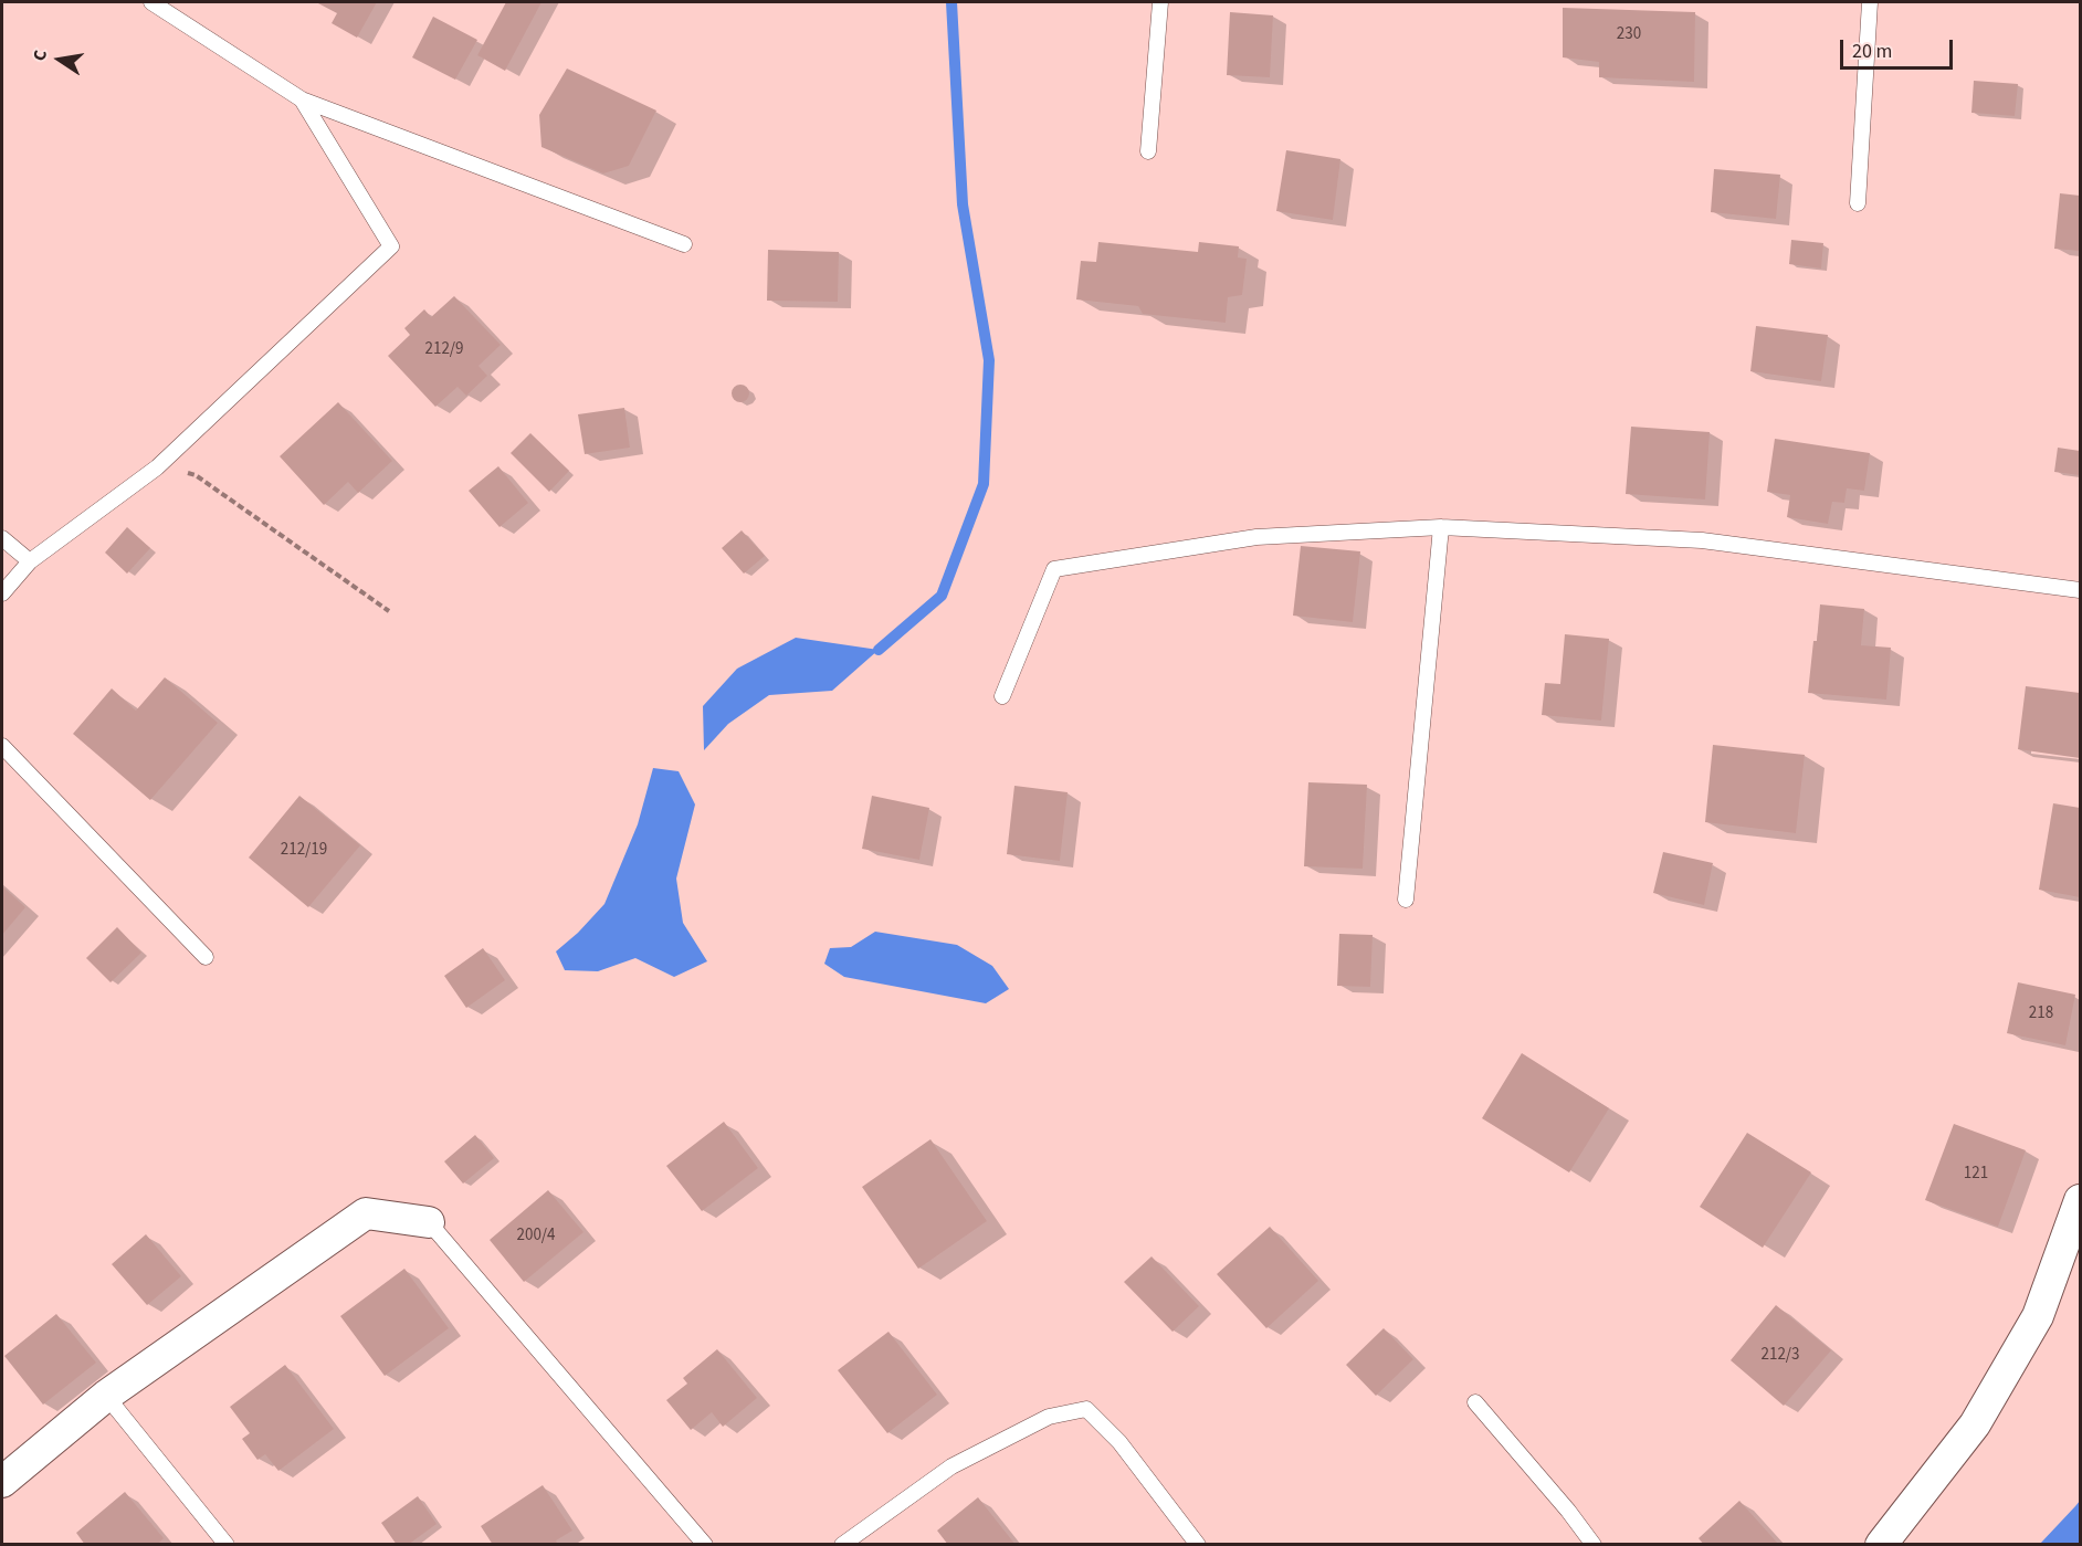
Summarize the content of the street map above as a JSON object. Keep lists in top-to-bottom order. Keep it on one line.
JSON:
{"house_numbers":["230","212/9","212/19","218","121","200/4","212/3"],"scale_bar":"20 m","north":"left"}
